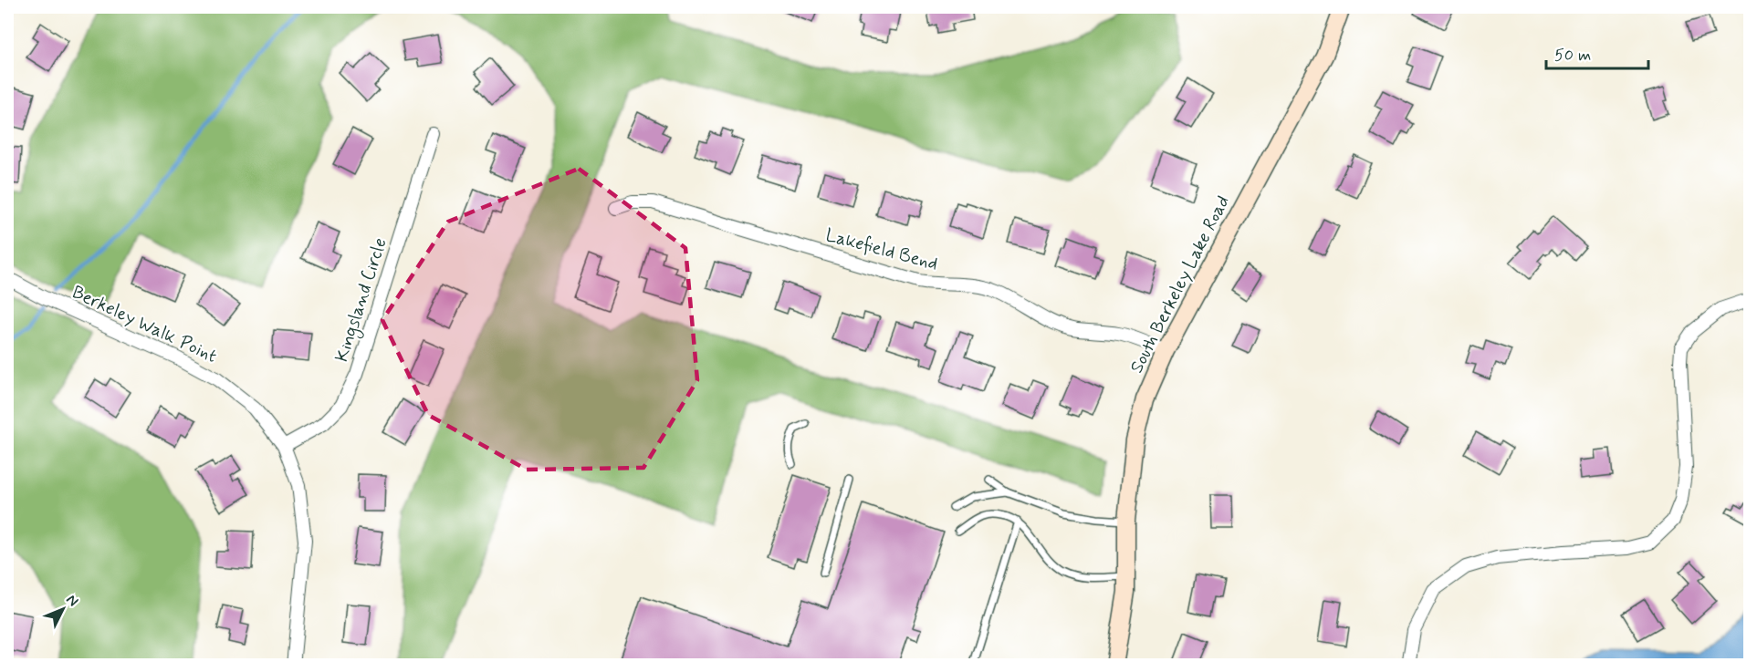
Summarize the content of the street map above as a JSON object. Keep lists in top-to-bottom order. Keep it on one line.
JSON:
{"streets":{"street":["Lakefield Bend","South Berkeley Lake Road","Kingsland Circle","Berkeley Walk Point"]},"crossings":[["Lakefield Bend","South Berkeley Lake Road"],["Kingsland Circle","Berkeley Walk Point"]],"scale_bar":"50 m","north":"top right"}
